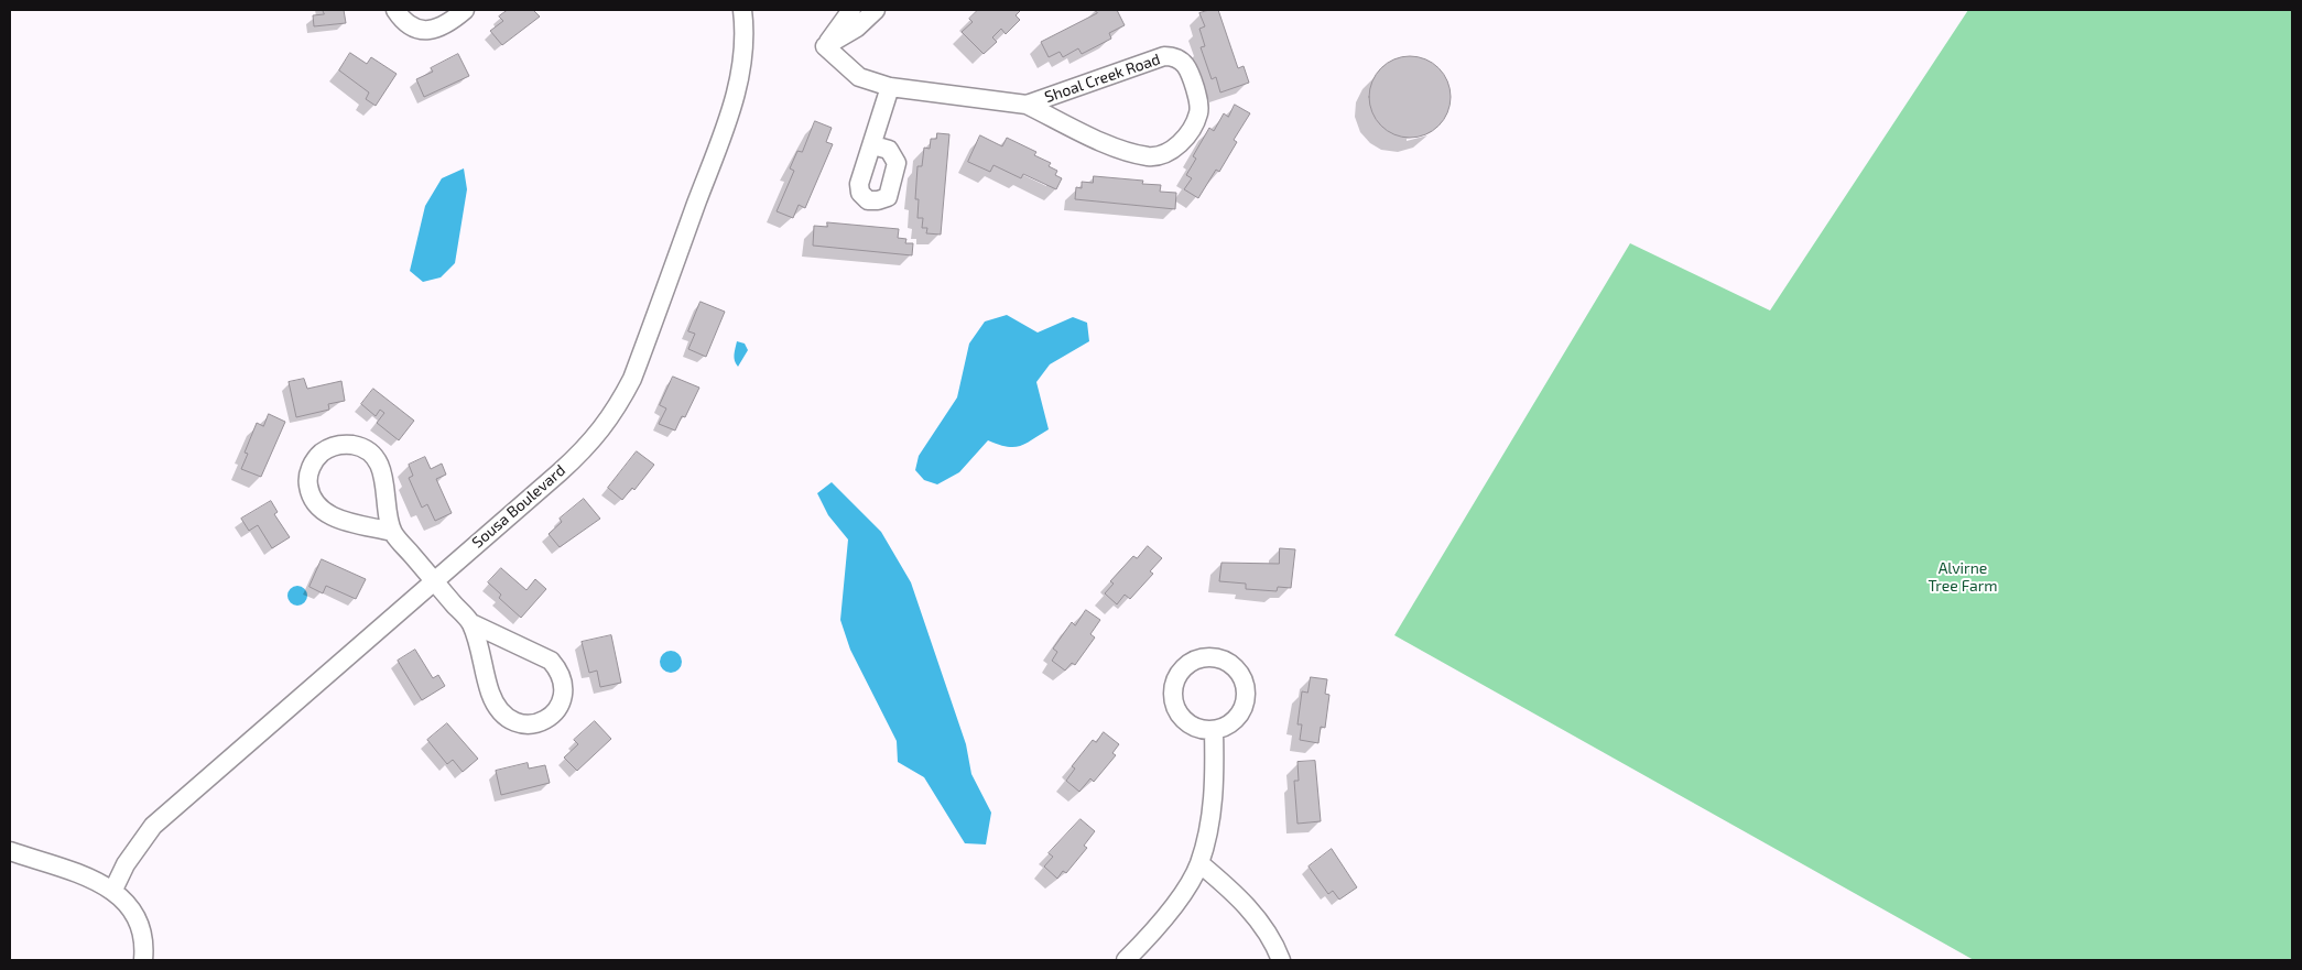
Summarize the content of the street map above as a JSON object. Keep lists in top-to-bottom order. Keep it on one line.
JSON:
{"streets":{"street":["Shoal Creek Road","Sousa Boulevard"]},"parks":["Alvirne Tree Farm"]}
